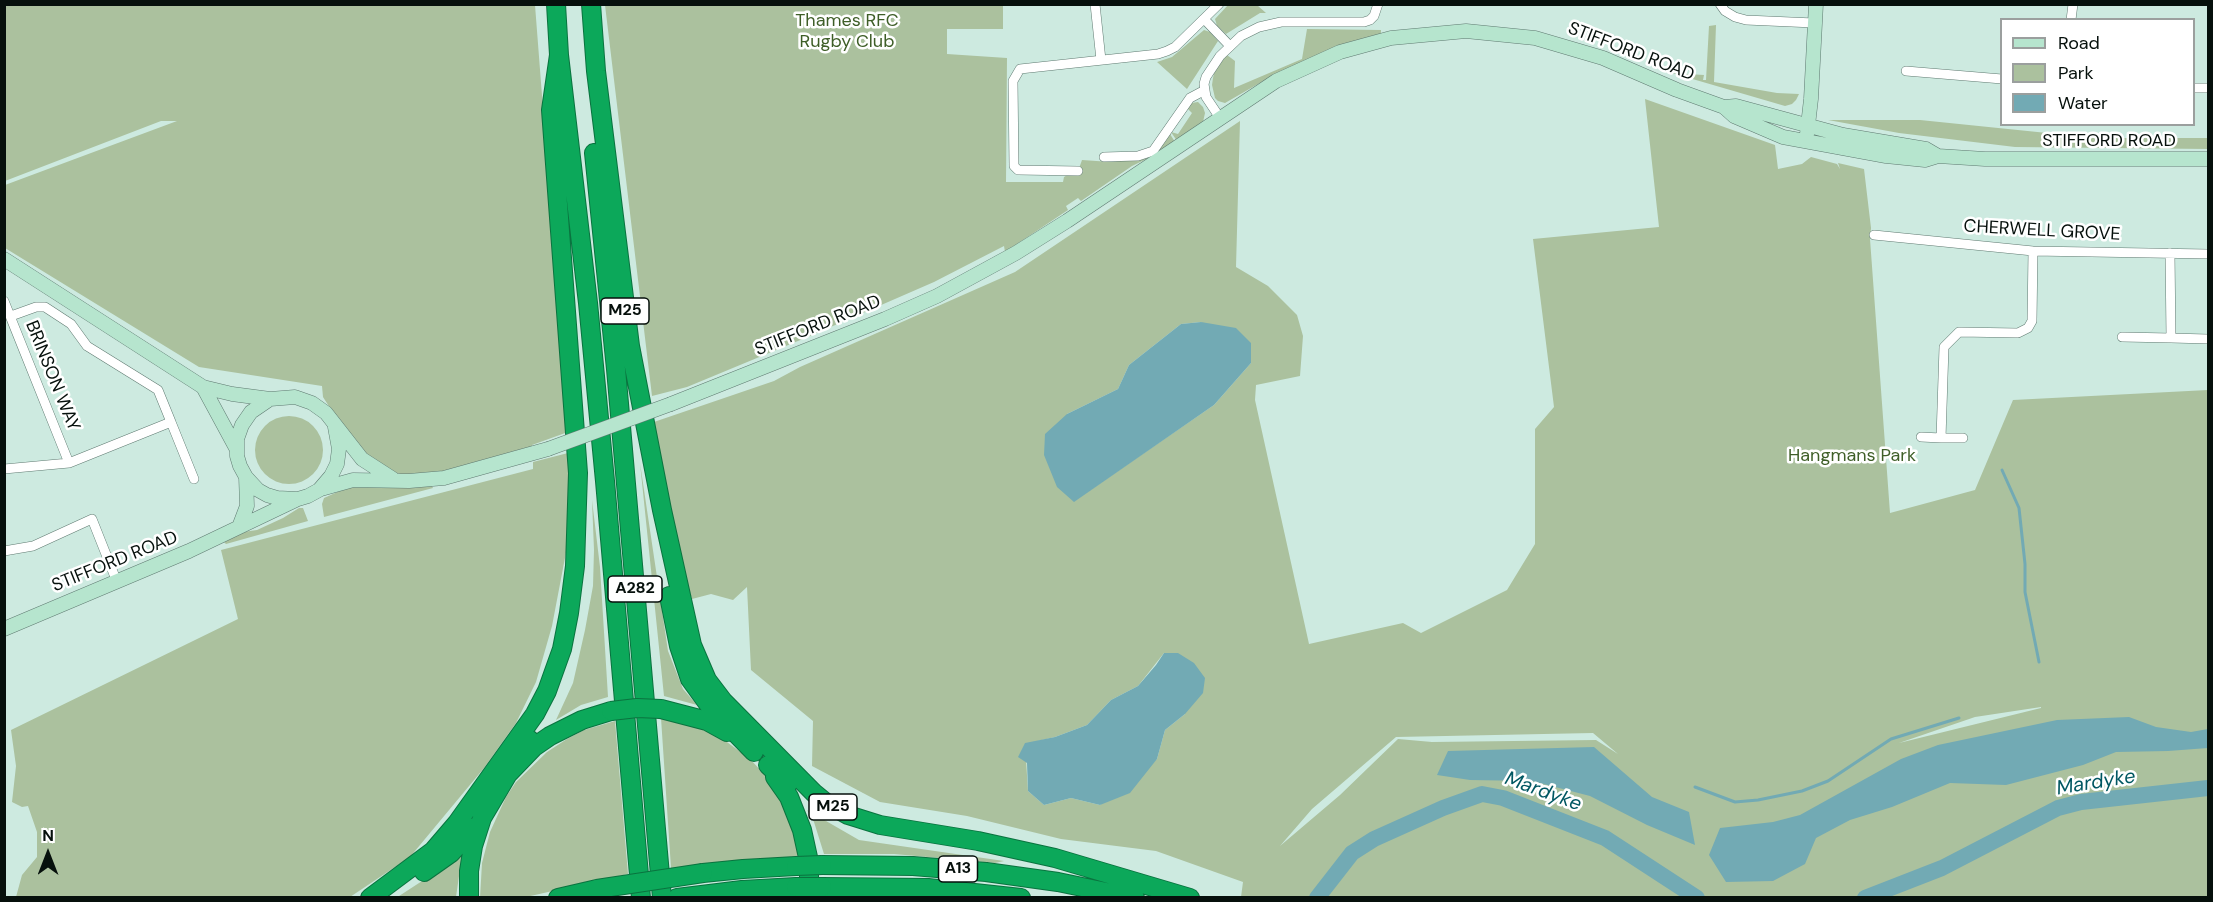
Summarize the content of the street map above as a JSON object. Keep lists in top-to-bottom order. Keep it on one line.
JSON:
{"streets":{"highway":["M25","A282","A13"],"main road":["STIFFORD ROAD"],"street":["CHERWELL GROVE","BRINSON WAY"]},"crossings":[["M25","A282"]],"water":["Mardyke"],"parks":["Thames RFC Rugby Club","Hangmans Park"],"legend":["Road","Park","Water"],"north":"top"}
